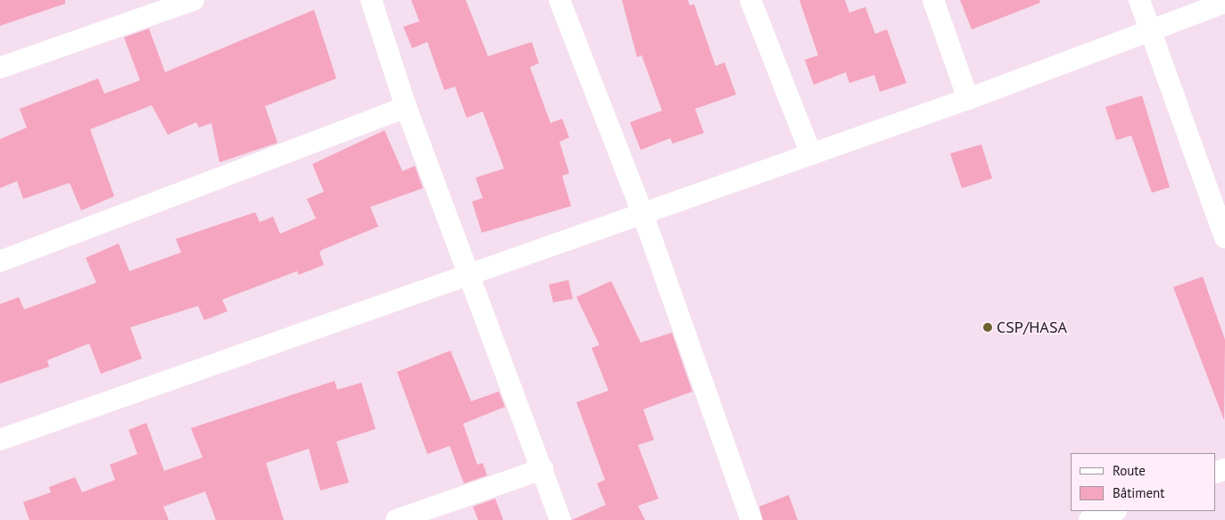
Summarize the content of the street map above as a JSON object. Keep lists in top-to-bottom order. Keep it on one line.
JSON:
{"places":["CSP/HASA"],"legend":["Route","Bâtiment"]}
